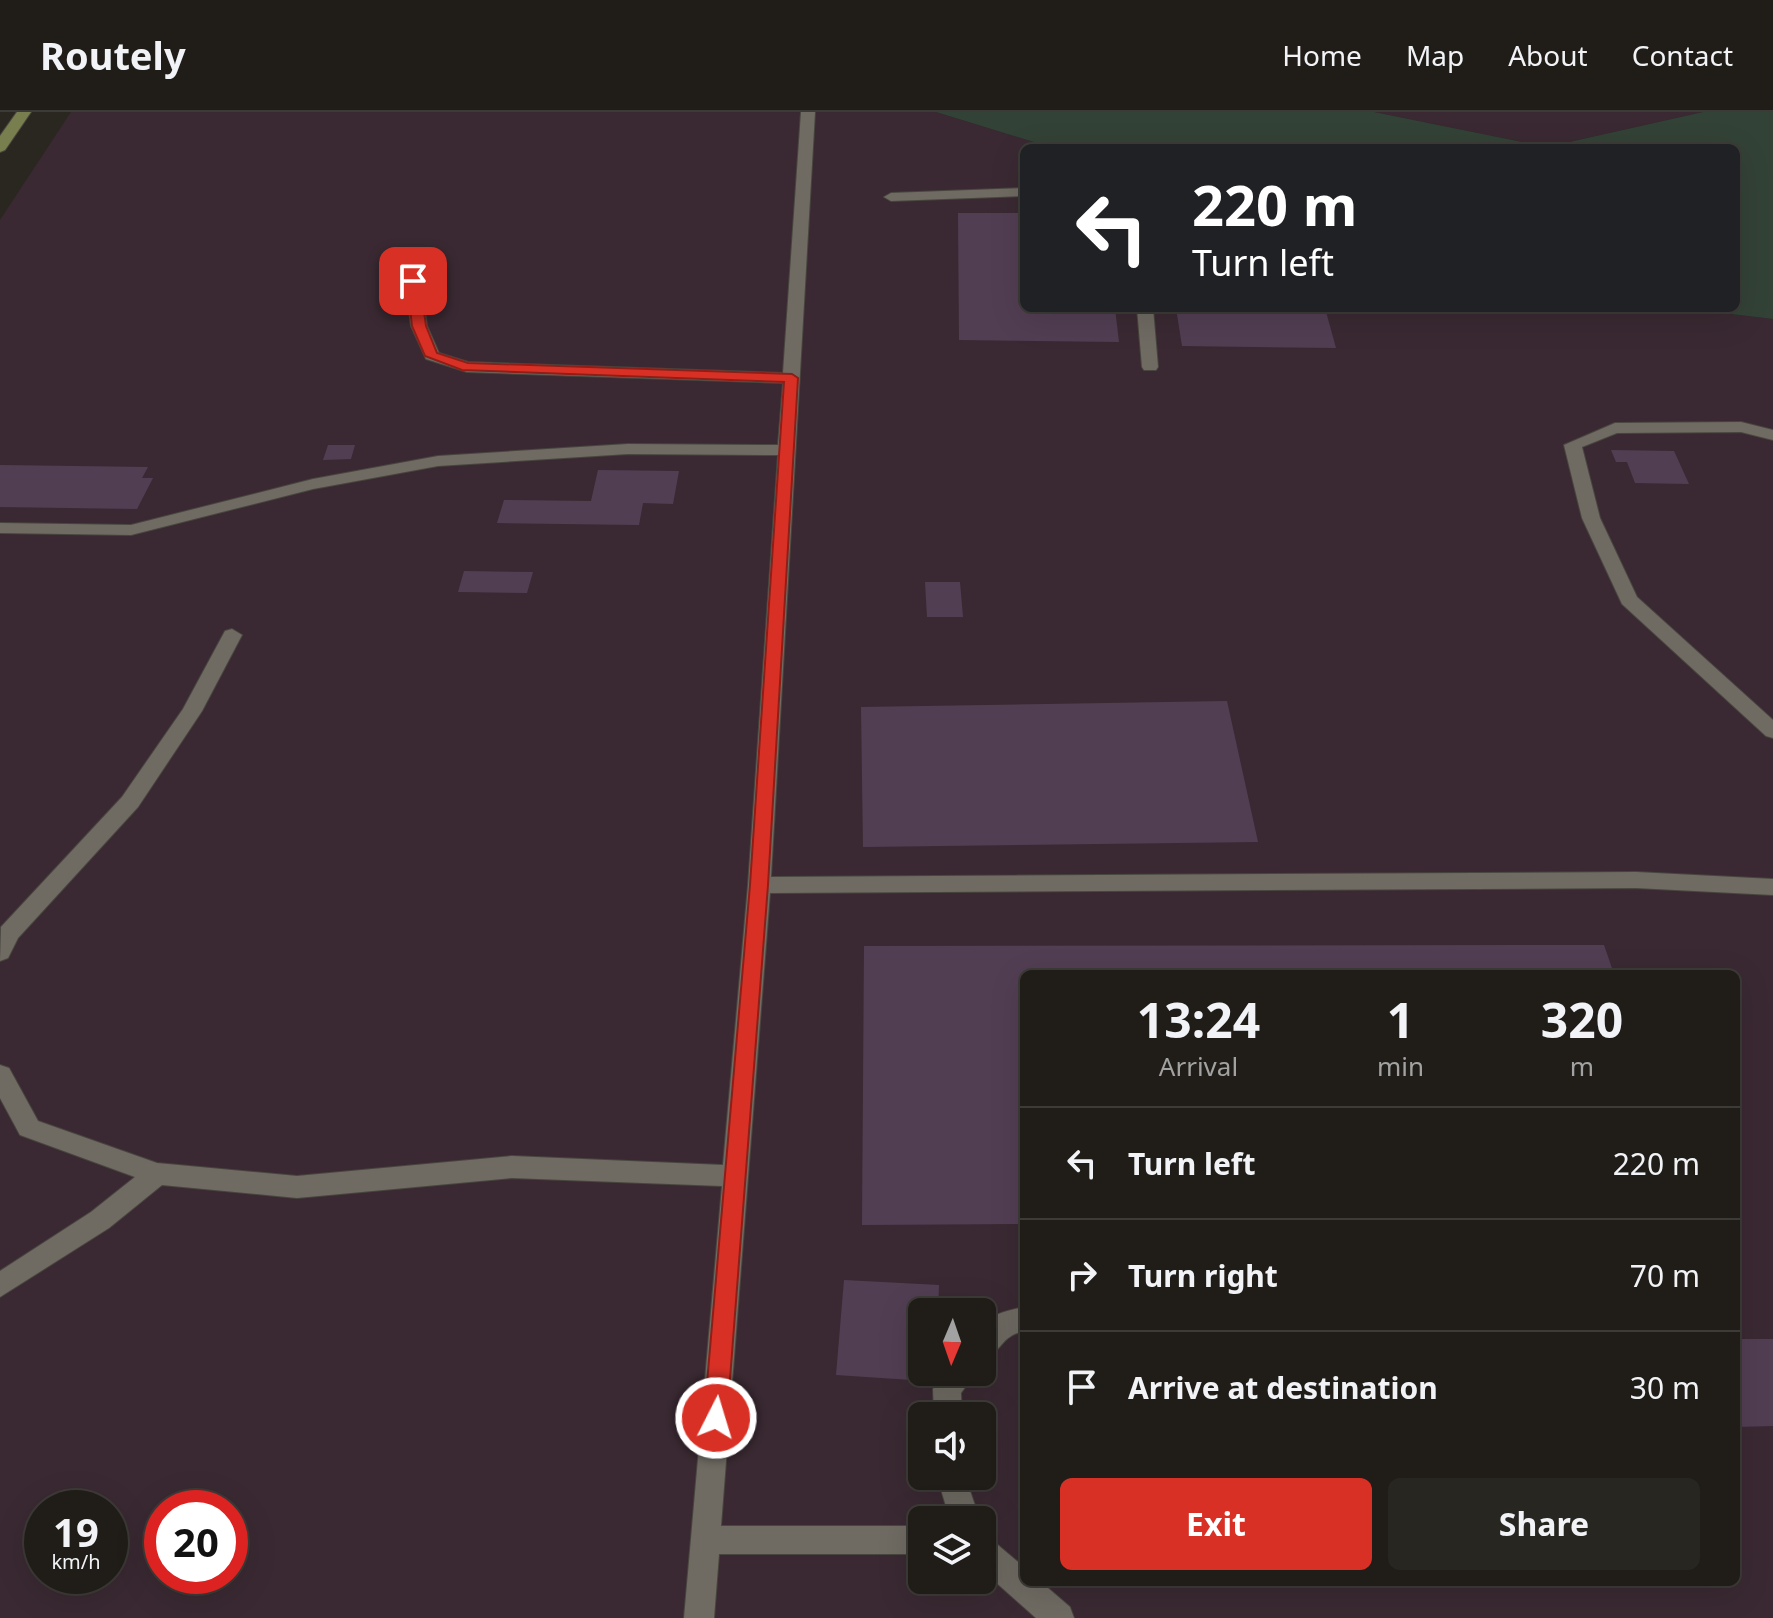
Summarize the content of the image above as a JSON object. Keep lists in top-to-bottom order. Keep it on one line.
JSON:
{"north":"bottom","page":{"header":"Routely","nav":["Home","Map","About","Contact"],"turn":["220 m","Turn left"],"eta":["13:24","Arrival","1","min","320","m"],"list":[{"name":"Turn left","value":"220 m"},{"name":"Turn right","value":"70 m"},{"name":"Arrive at destination","value":"30 m"}],"buttons":["Exit","Share"],"speed":"19 km/h","limit":"20"}}
